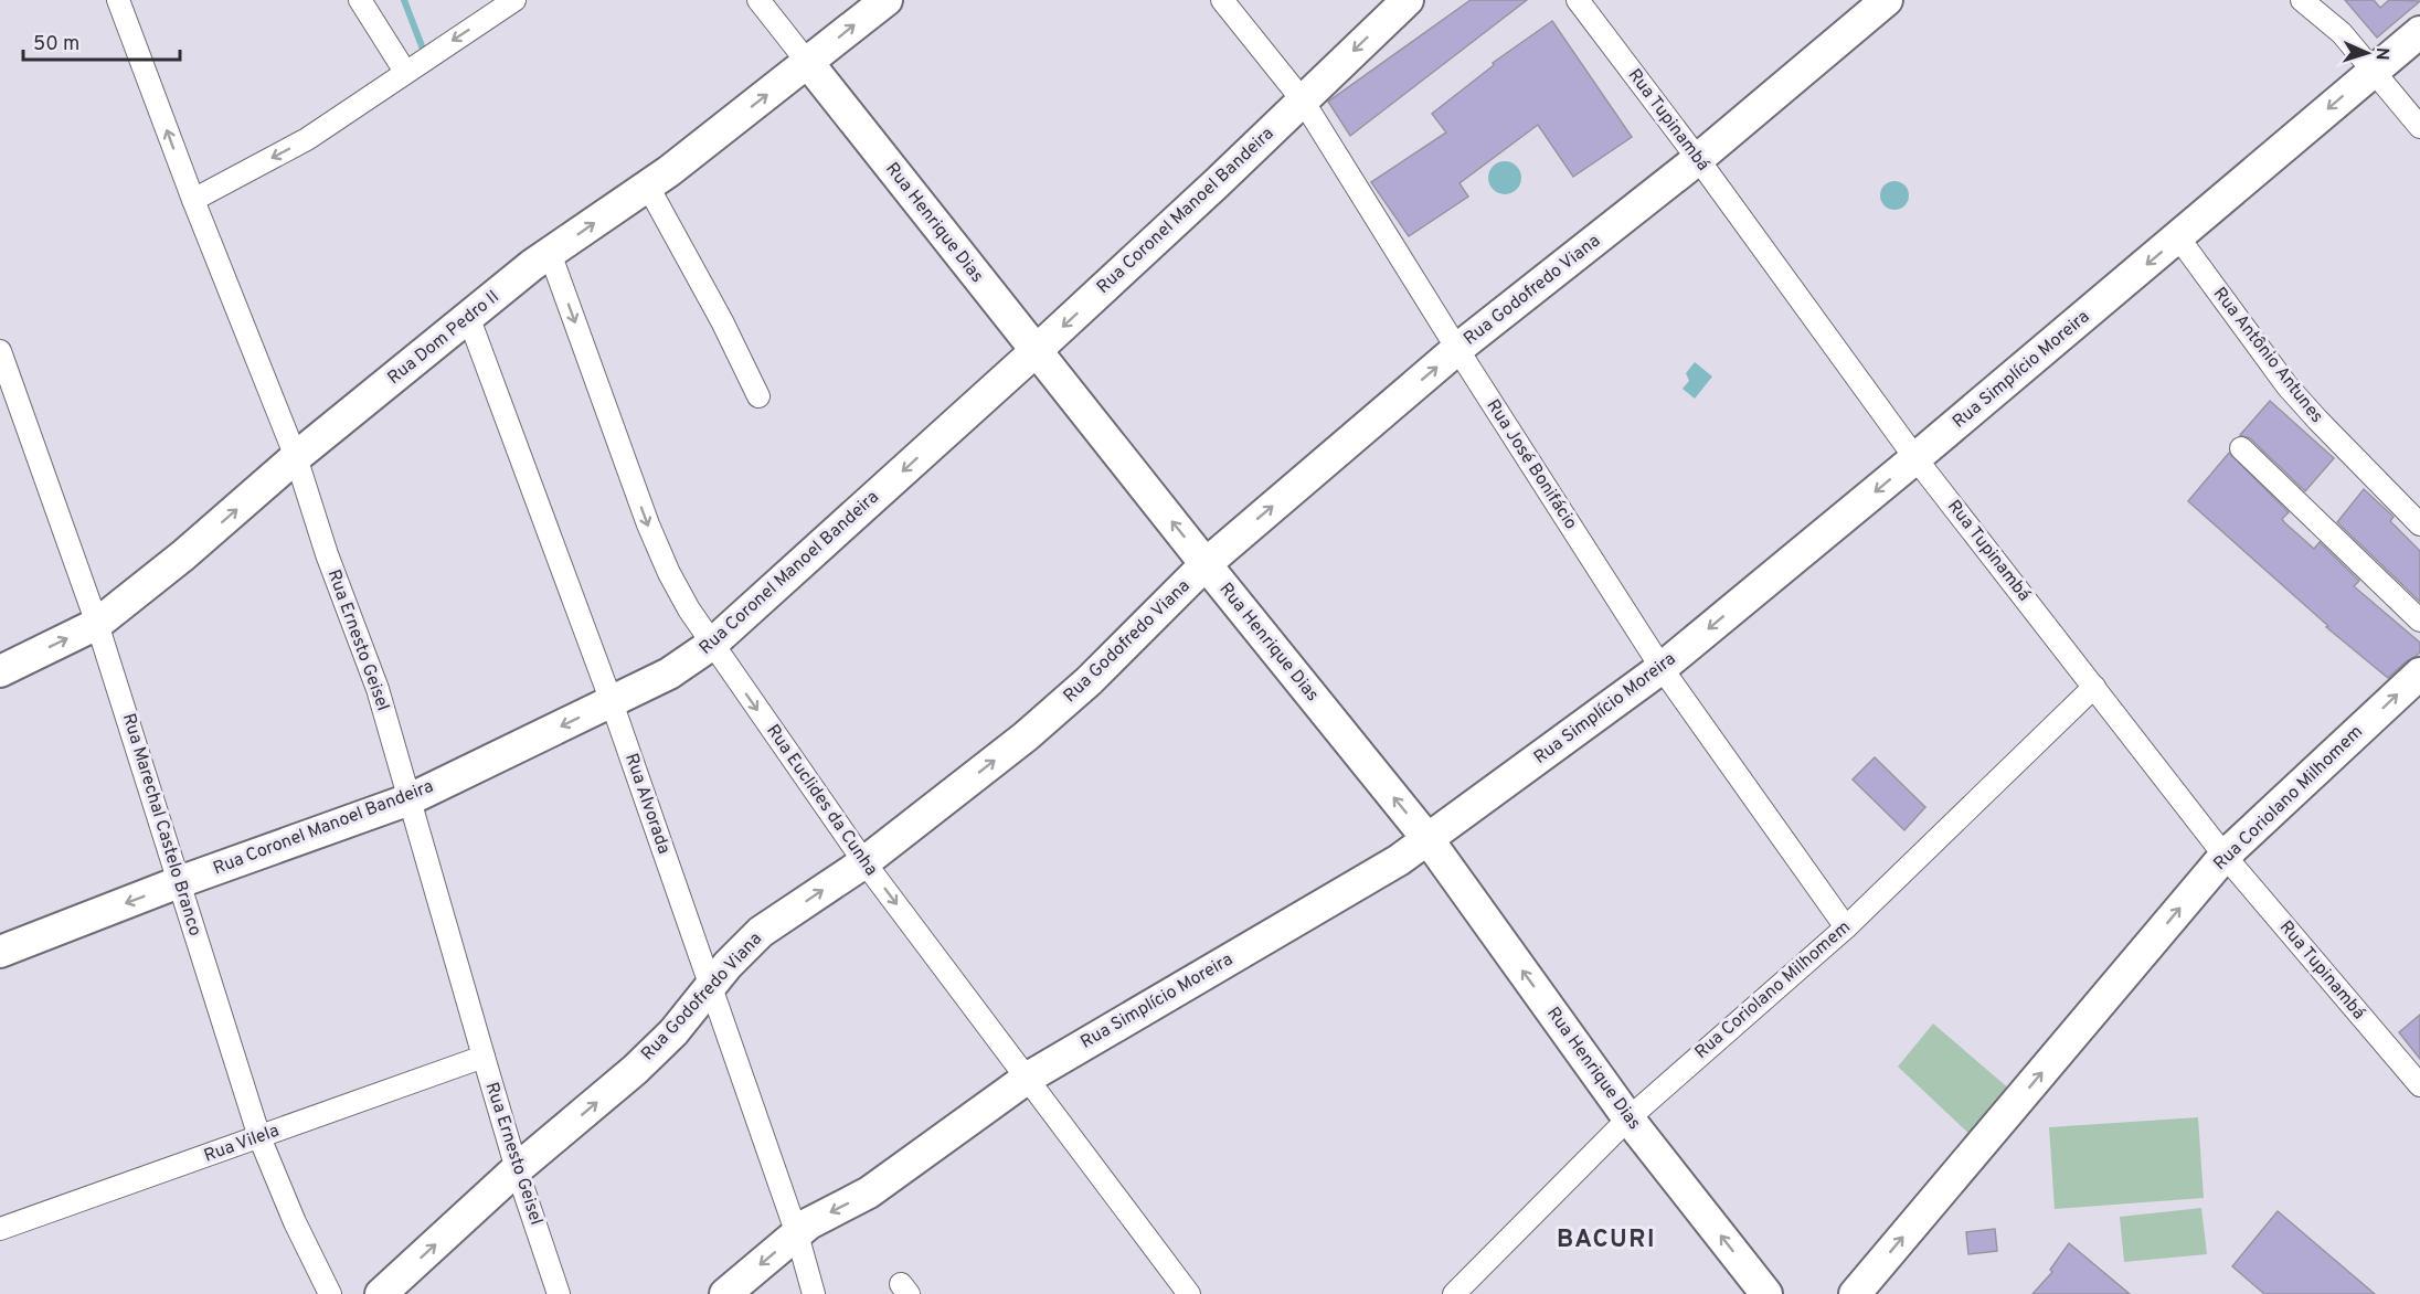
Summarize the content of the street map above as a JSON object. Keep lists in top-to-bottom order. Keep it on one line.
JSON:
{"streets":{"street":["Rua Tupinambá","Rua Coronel Manoel Bandeira","Rua Henrique Dias","Rua Godofredo Viana","Rua Dom Pedro II","Rua Antônio Antunes","Rua Simplício Moreira","Rua José Bonifácio","Rua Ernesto Geisel","Rua Coriolano Milhomem","Rua Euclides da Cunha","Rua Alvorada","Rua Marechal Castelo Branco","Rua Vilela"]},"crossings":[["Rua Tupinambá","Rua Godofredo Viana"],["Rua Tupinambá","Rua Simplício Moreira"],["Rua Tupinambá","Rua Coriolano Milhomem"],["Rua Coronel Manoel Bandeira","Rua Henrique Dias"],["Rua Coronel Manoel Bandeira","Rua José Bonifácio"],["Rua Coronel Manoel Bandeira","Rua Ernesto Geisel"],["Rua Coronel Manoel Bandeira","Rua Euclides da Cunha"],["Rua Coronel Manoel Bandeira","Rua Alvorada"],["Rua Coronel Manoel Bandeira","Rua Marechal Castelo Branco"],["Rua Henrique Dias","Rua Godofredo Viana"],["Rua Henrique Dias","Rua Dom Pedro II"],["Rua Henrique Dias","Rua Simplício Moreira"],["Rua Henrique Dias","Rua Coriolano Milhomem"],["Rua Godofredo Viana","Rua José Bonifácio"],["Rua Godofredo Viana","Rua Ernesto Geisel"],["Rua Godofredo Viana","Rua Euclides da Cunha"],["Rua Godofredo Viana","Rua Alvorada"],["Rua Dom Pedro II","Rua Ernesto Geisel"],["Rua Dom Pedro II","Rua Euclides da Cunha"],["Rua Dom Pedro II","Rua Alvorada"],["Rua Dom Pedro II","Rua Marechal Castelo Branco"],["Rua Antônio Antunes","Rua Simplício Moreira"],["Rua Simplício Moreira","Rua José Bonifácio"],["Rua Simplício Moreira","Rua Euclides da Cunha"],["Rua Simplício Moreira","Rua Alvorada"],["Rua José Bonifácio","Rua Coriolano Milhomem"],["Rua Ernesto Geisel","Rua Vilela"],["Rua Marechal Castelo Branco","Rua Vilela"]],"one_way":["Rua Coronel Manoel Bandeira","Rua Henrique Dias","Rua Godofredo Viana","Rua Dom Pedro II","Rua Simplício Moreira","Rua Euclides da Cunha"],"districts":["BACURI"],"scale_bar":"50 m","north":"right"}
